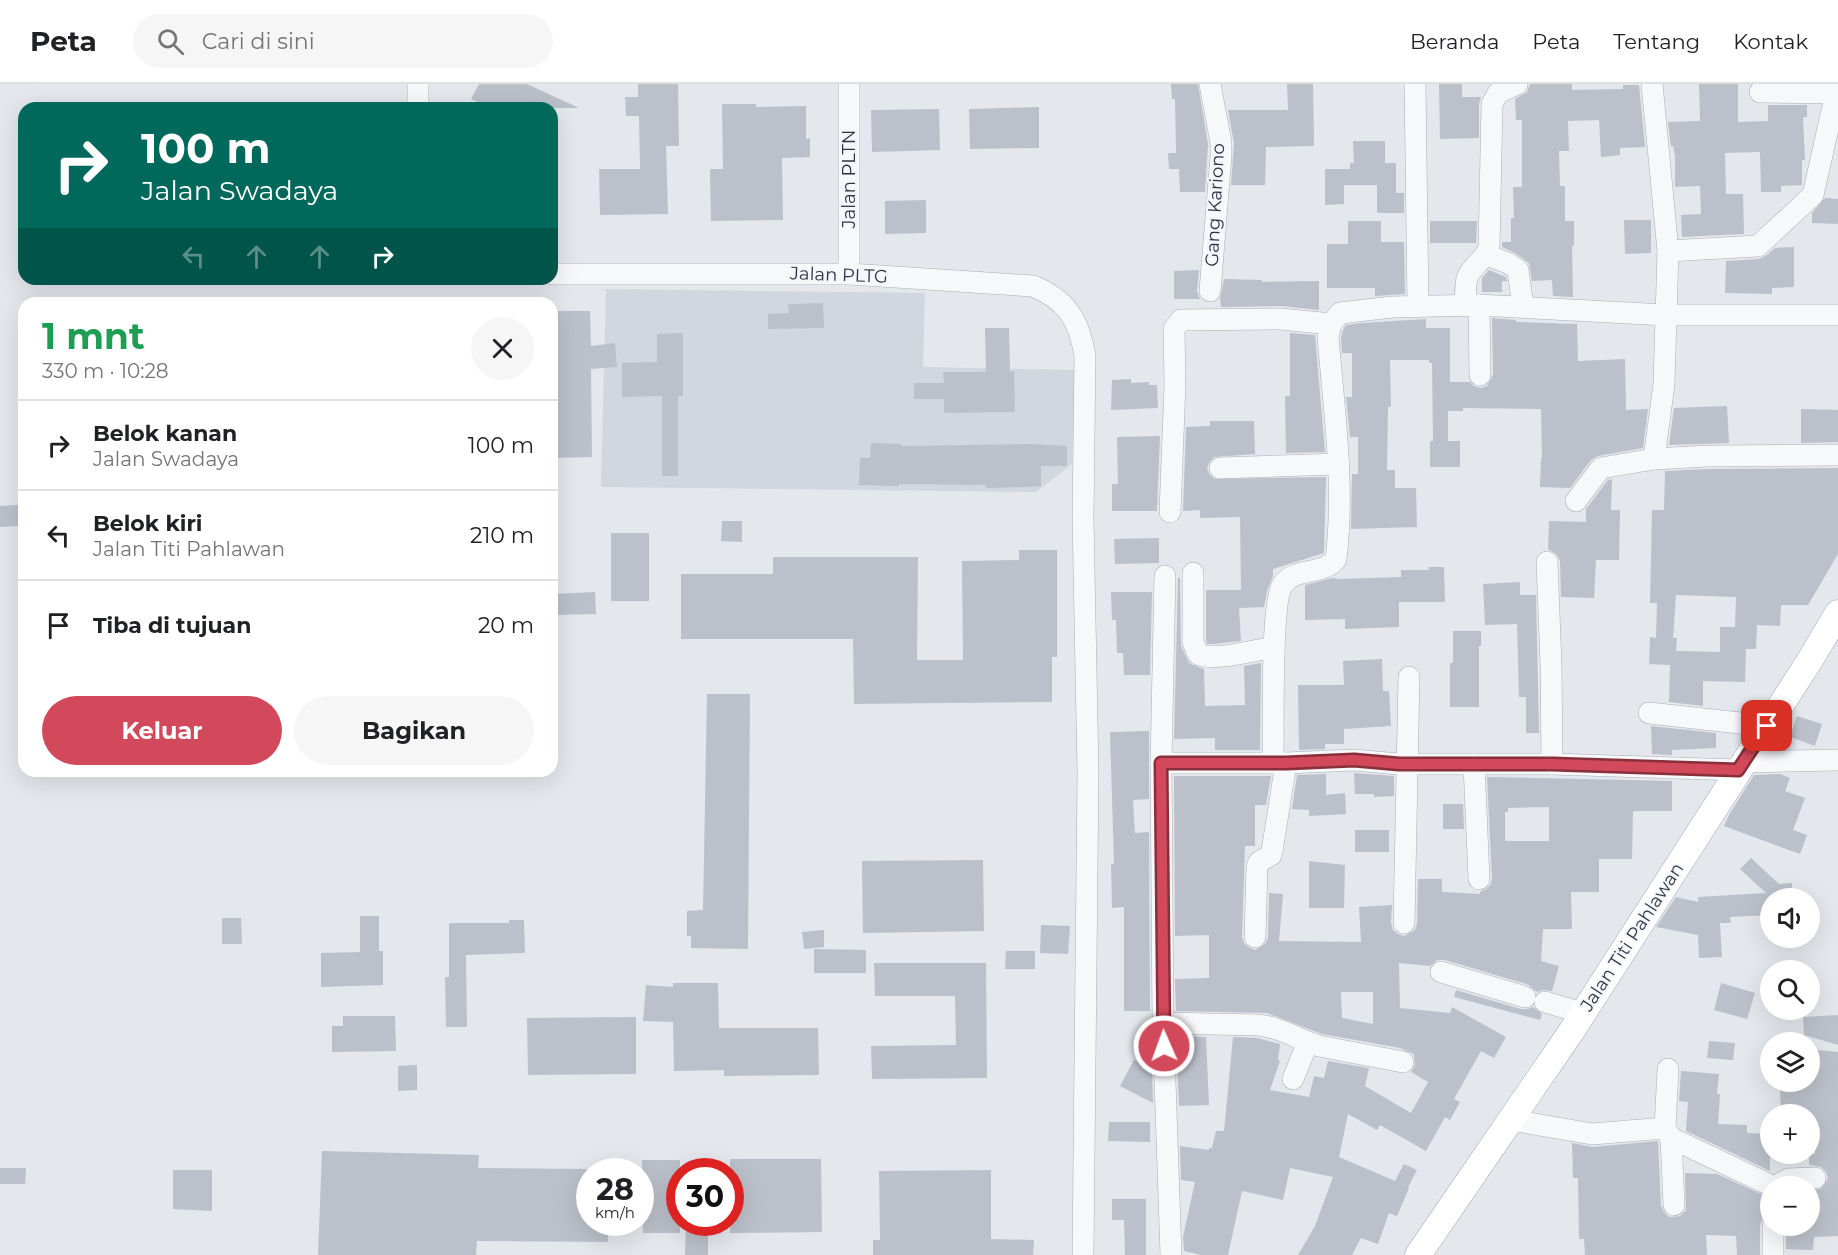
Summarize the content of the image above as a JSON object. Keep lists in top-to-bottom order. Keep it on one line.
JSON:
{"streets":{"main road":["Jalan Titi Pahlawan"],"street":["Jalan PLTN","Gang Kariono","Jalan PLTG"]},"crossings":[["Jalan PLTN","Jalan PLTG"]],"page":{"header":"Peta","search":"Cari di sini","nav":["Beranda","Peta","Tentang","Kontak"],"turn":["100 m","Jalan Swadaya"],"heading":["1 mnt","330 m · 10:28"],"list":[{"name":"Belok kanan","note":"Jalan Swadaya","value":"100 m"},{"name":"Belok kiri","note":"Jalan Titi Pahlawan","value":"210 m"},{"name":"Tiba di tujuan","value":"20 m"}],"buttons":["Keluar","Bagikan"],"map_buttons":["+","−"],"speed":"28 km/h","limit":"30"}}
